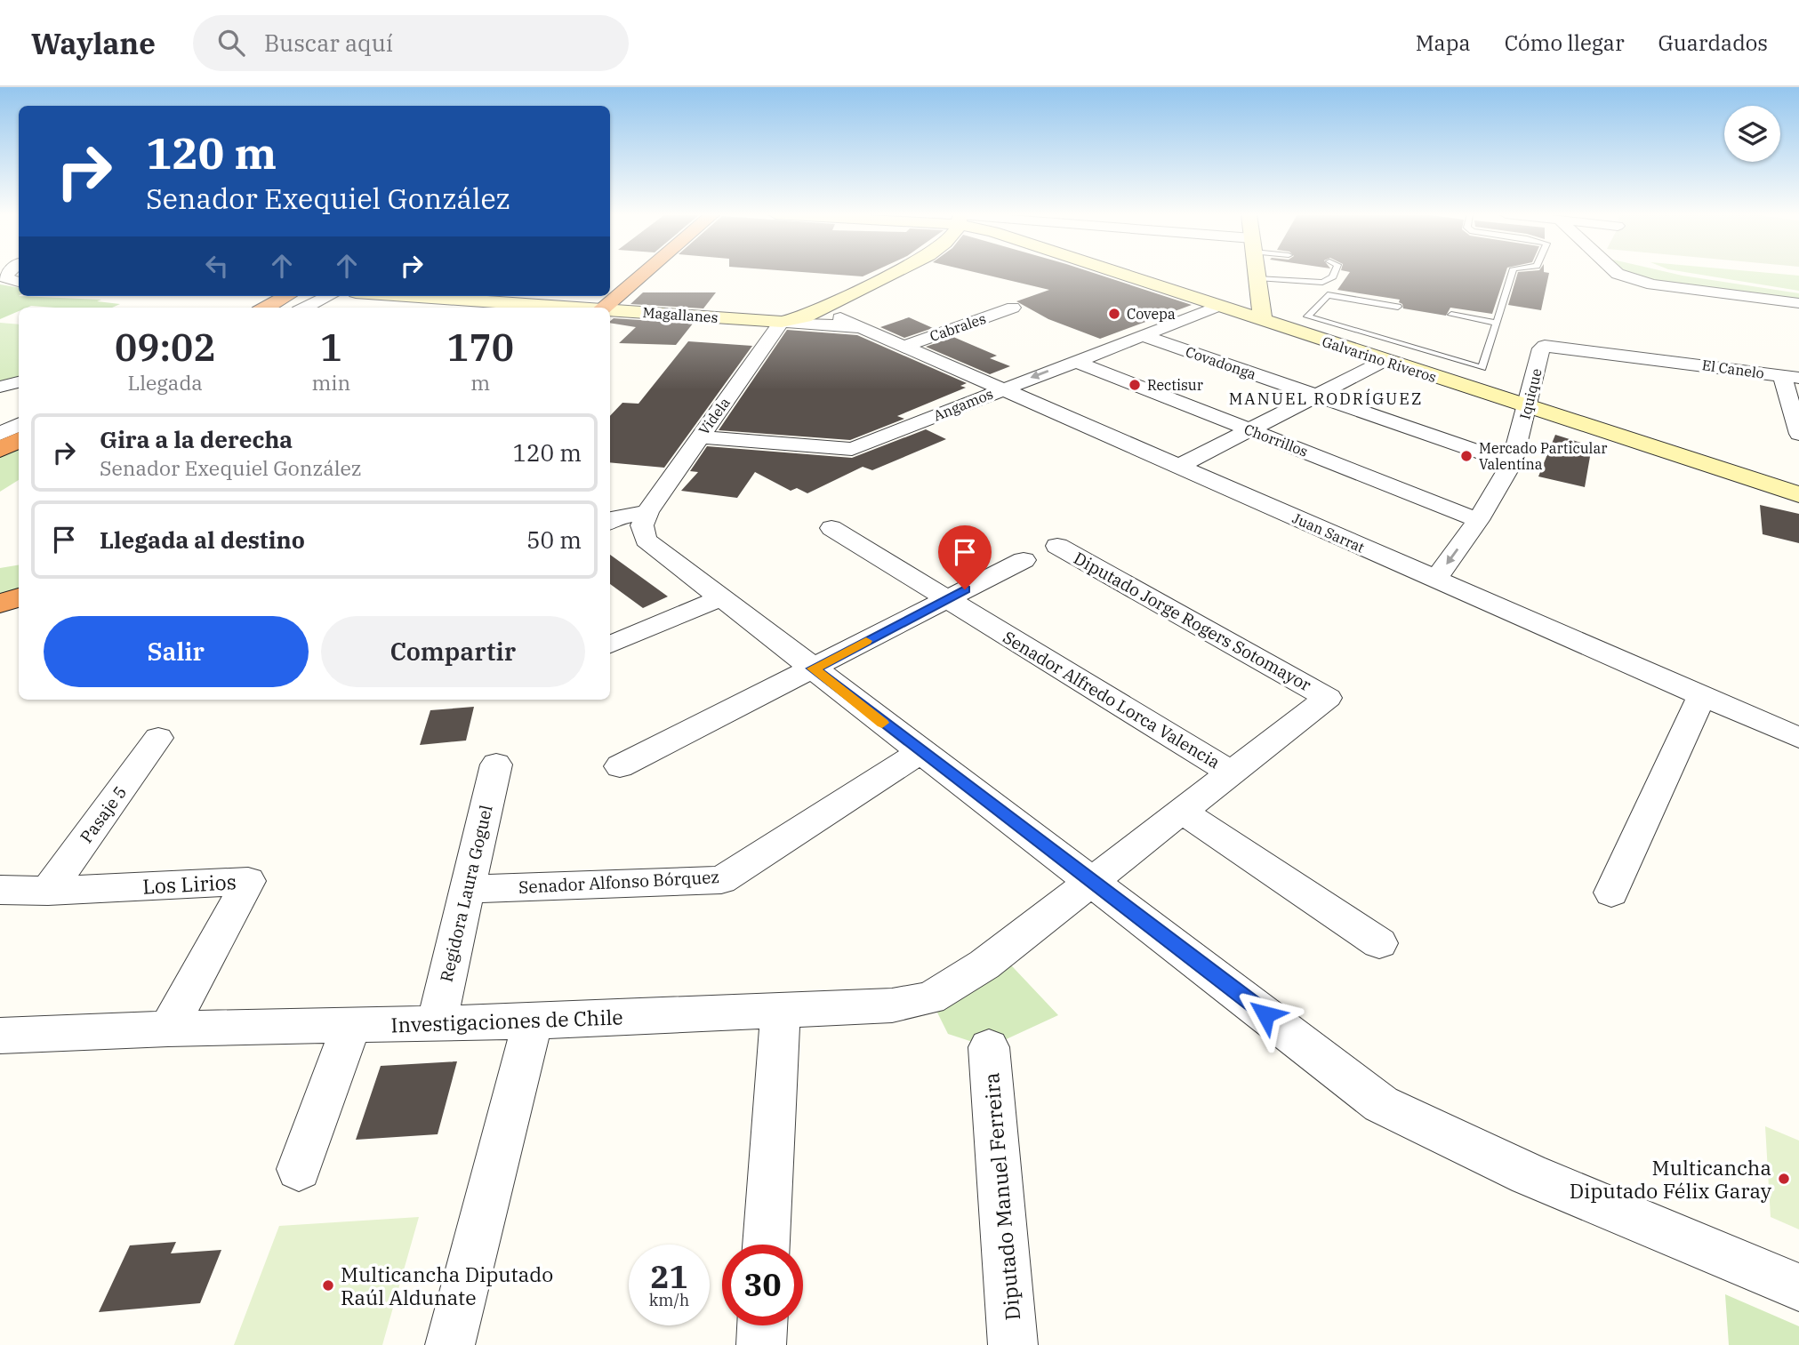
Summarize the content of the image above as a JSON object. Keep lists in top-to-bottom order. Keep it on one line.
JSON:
{"streets":{"main road":["Magallanes","Galvarino Riveros"],"street":["Cabrales","Covadonga","El Canelo","Iquique","Angamos","Videla","Chorrillos","Juan Sarrat","Diputado Jorge Rogers Sotomayor","Senador Alfredo Lorca Valencia","Pasaje 5","Senador Alfonso Bórquez","Los Lirios","Regidora Laura Goguel","Investigaciones de Chile","Diputado Manuel Ferreira"]},"crossings":[["Magallanes","Videla"],["Magallanes","Juan Sarrat"],["Cabrales","Juan Sarrat"],["Galvarino Riveros","Iquique"],["Galvarino Riveros","Angamos"],["Covadonga","Iquique"],["Covadonga","Angamos"],["El Canelo","Iquique"],["Iquique","Chorrillos"],["Iquique","Juan Sarrat"],["Angamos","Videla"],["Angamos","Chorrillos"],["Angamos","Juan Sarrat"],["Videla","Juan Sarrat"],["Diputado Jorge Rogers Sotomayor","Investigaciones de Chile"],["Senador Alfredo Lorca Valencia","Investigaciones de Chile"],["Pasaje 5","Los Lirios"],["Senador Alfonso Bórquez","Regidora Laura Goguel"],["Los Lirios","Investigaciones de Chile"],["Regidora Laura Goguel","Investigaciones de Chile"]],"districts":["MANUEL RODRÍGUEZ"],"places":["Covepa","Rectisur","Mercado Particular Valentina","Multicancha Diputado Félix Garay","Multicancha Diputado Raúl Aldunate"],"page":{"header":"Waylane","search":"Buscar aquí","nav":["Mapa","Cómo llegar","Guardados"],"turn":["120 m","Senador Exequiel González"],"eta":["09:02","Llegada","1","min","170","m"],"list":[{"name":"Gira a la derecha","note":"Senador Exequiel González","value":"120 m"},{"name":"Llegada al destino","value":"50 m"}],"buttons":["Salir","Compartir"],"speed":"21 km/h","limit":"30"}}
